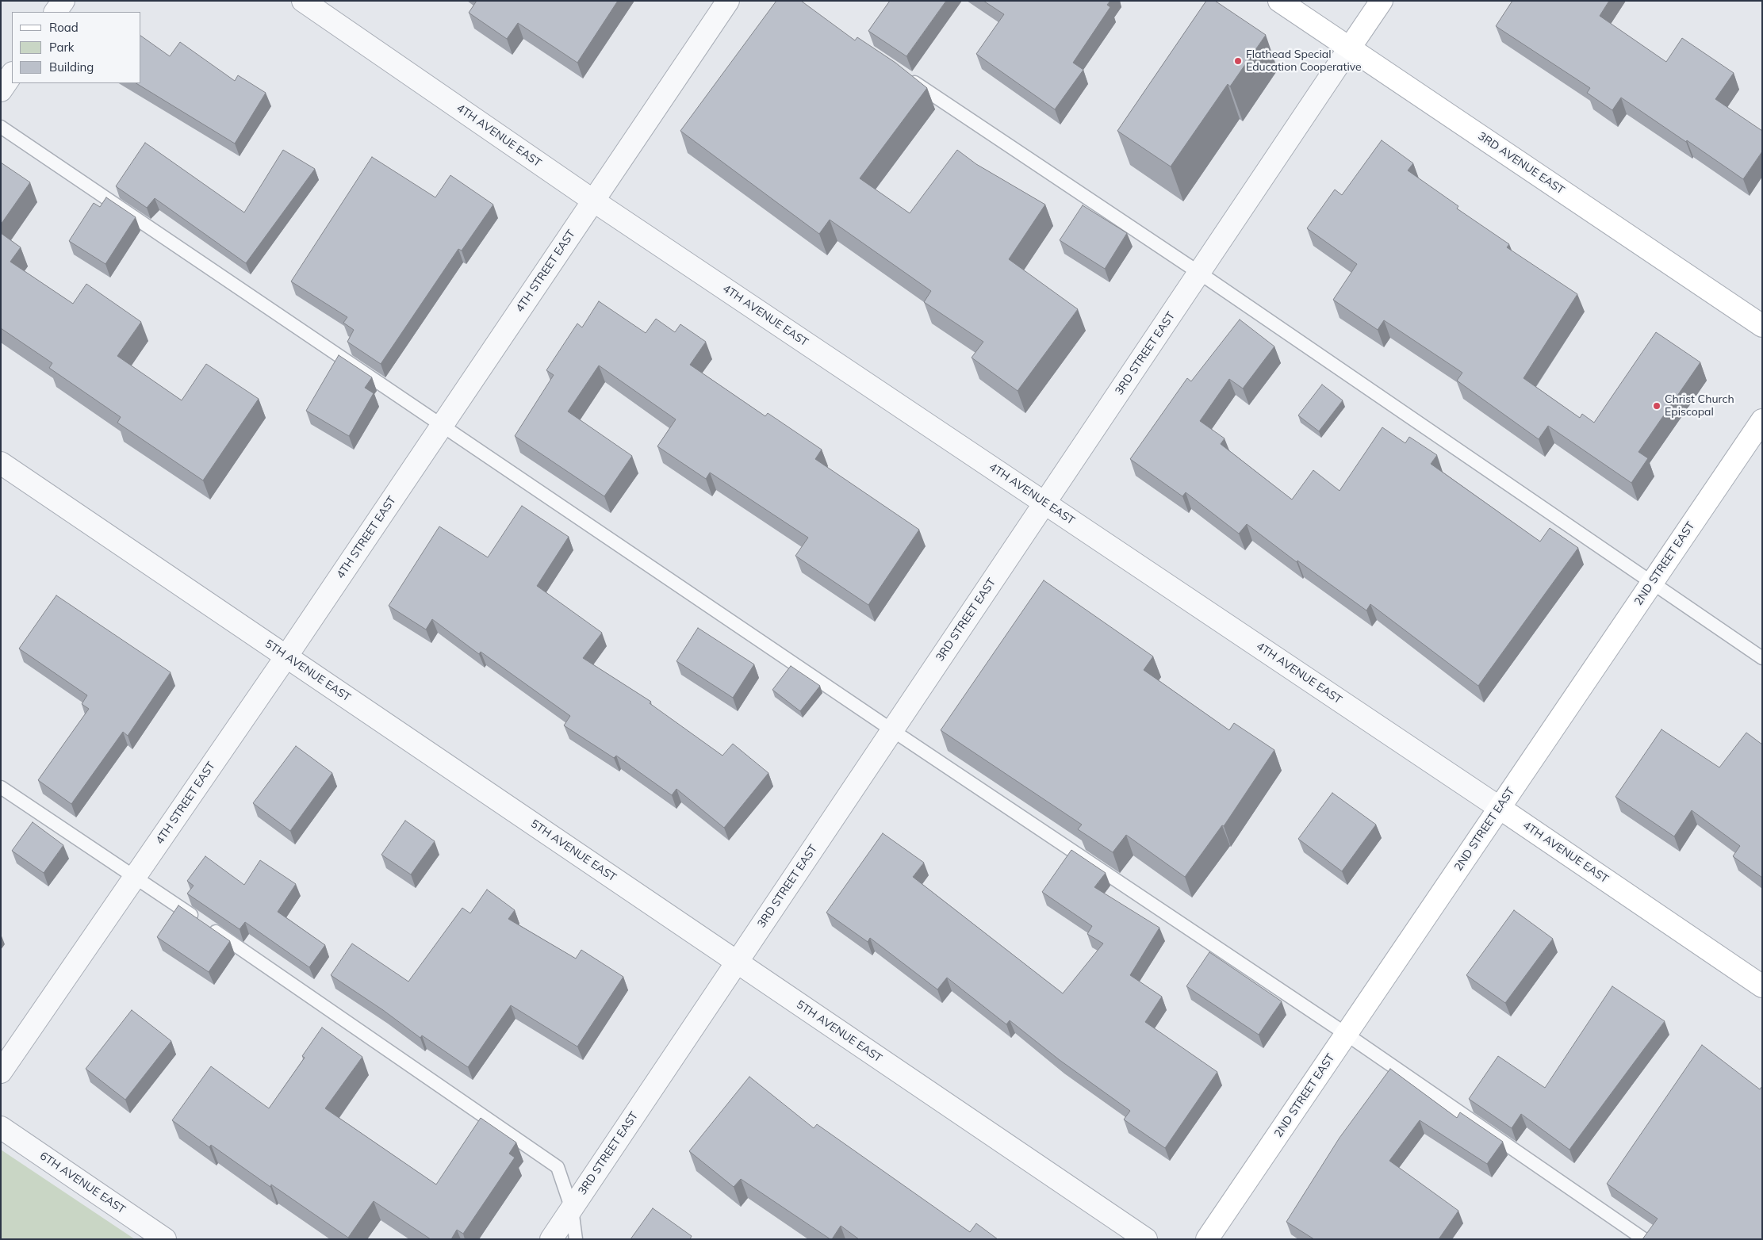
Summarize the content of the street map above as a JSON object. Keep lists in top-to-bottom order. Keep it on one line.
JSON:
{"streets":{"street":["4TH AVENUE EAST","3RD AVENUE EAST","4TH STREET EAST","3RD STREET EAST","2ND STREET EAST","5TH AVENUE EAST","6TH AVENUE EAST"]},"crossings":[["4TH AVENUE EAST","4TH STREET EAST"],["4TH AVENUE EAST","3RD STREET EAST"],["4TH AVENUE EAST","2ND STREET EAST"],["3RD AVENUE EAST","3RD STREET EAST"],["4TH STREET EAST","5TH AVENUE EAST"],["3RD STREET EAST","5TH AVENUE EAST"]],"places":["Flathead Special Education Cooperative","Christ Church Episcopal"],"legend":["Road","Park","Building"]}
